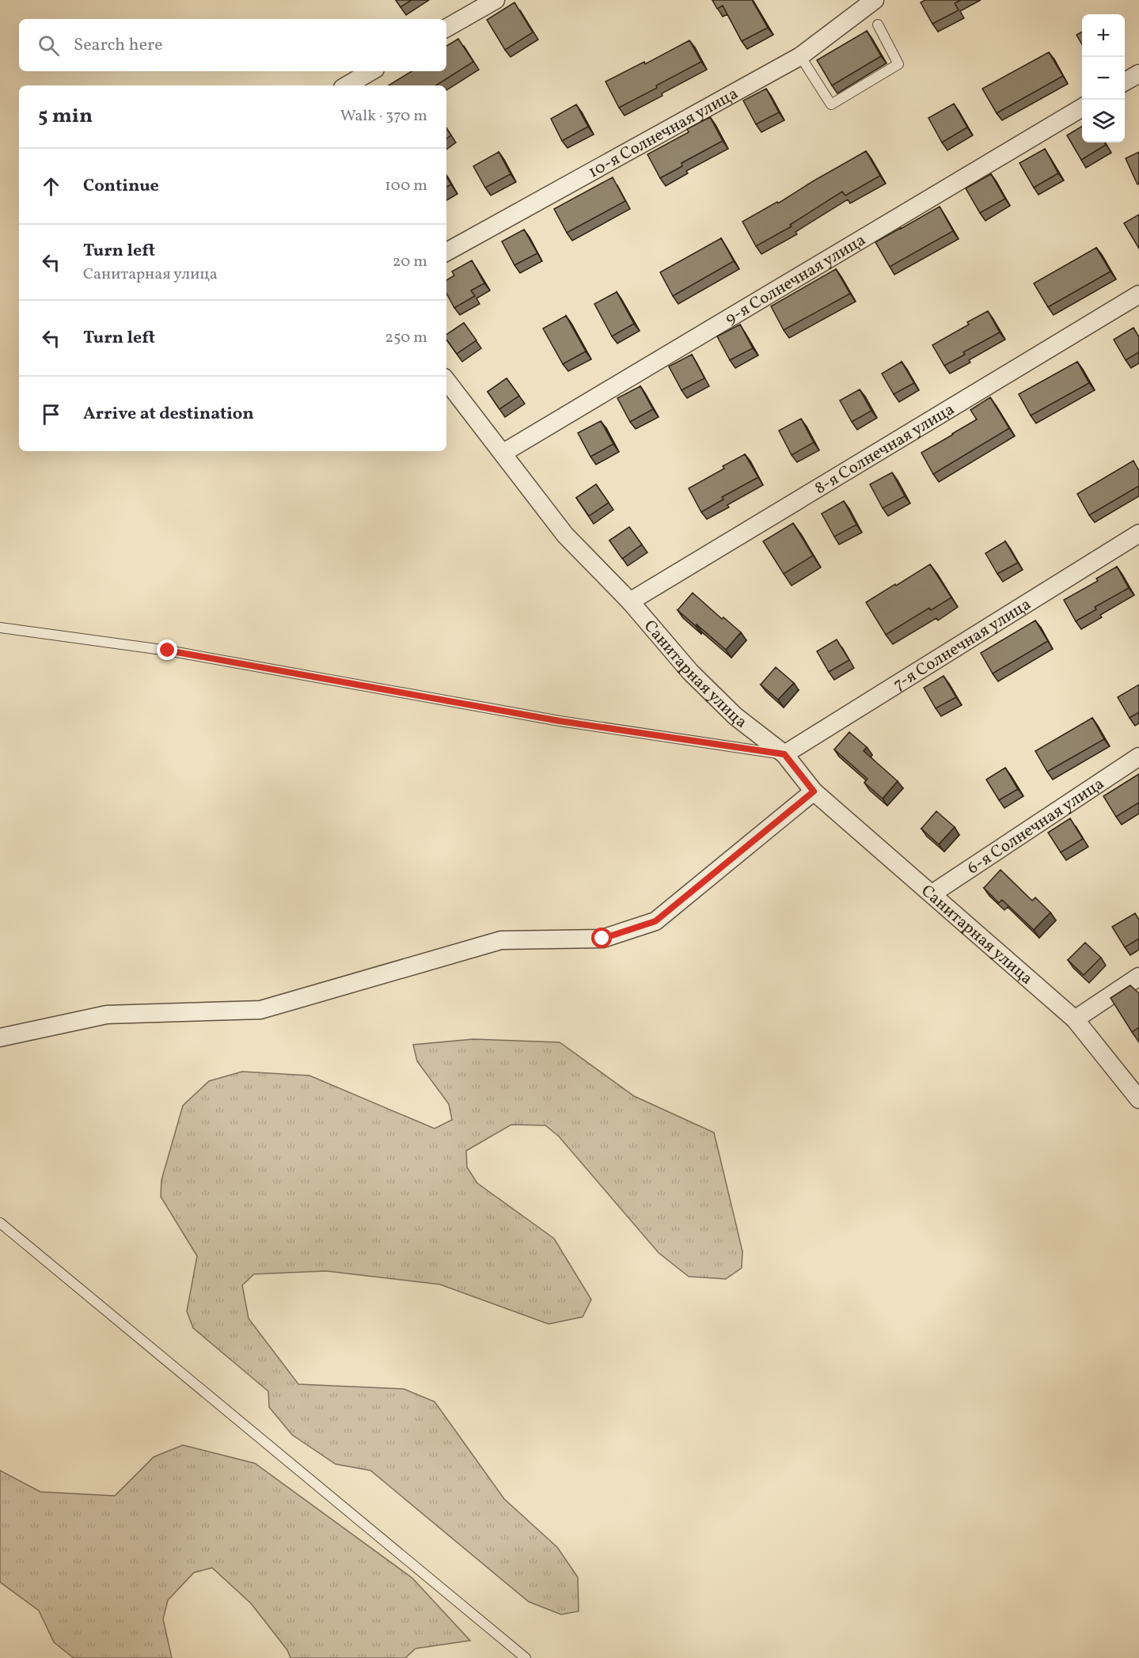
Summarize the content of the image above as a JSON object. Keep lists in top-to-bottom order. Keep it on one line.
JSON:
{"streets":{"street":["10-я Солнечная улица","9-я Солнечная улица","8-я Солнечная улица","7-я Солнечная улица","Санитарная улица","6-я Солнечная улица"]},"crossings":[["9-я Солнечная улица","Санитарная улица"],["8-я Солнечная улица","Санитарная улица"],["7-я Солнечная улица","Санитарная улица"],["Санитарная улица","6-я Солнечная улица"]],"page":{"map_buttons":["+","−"],"search":"Search here","heading":["5 min","Walk · 370 m"],"list":[["Continue","100 m"],["Turn left","Санитарная улица","20 m"],["Turn left","250 m"],"Arrive at destination"]}}
